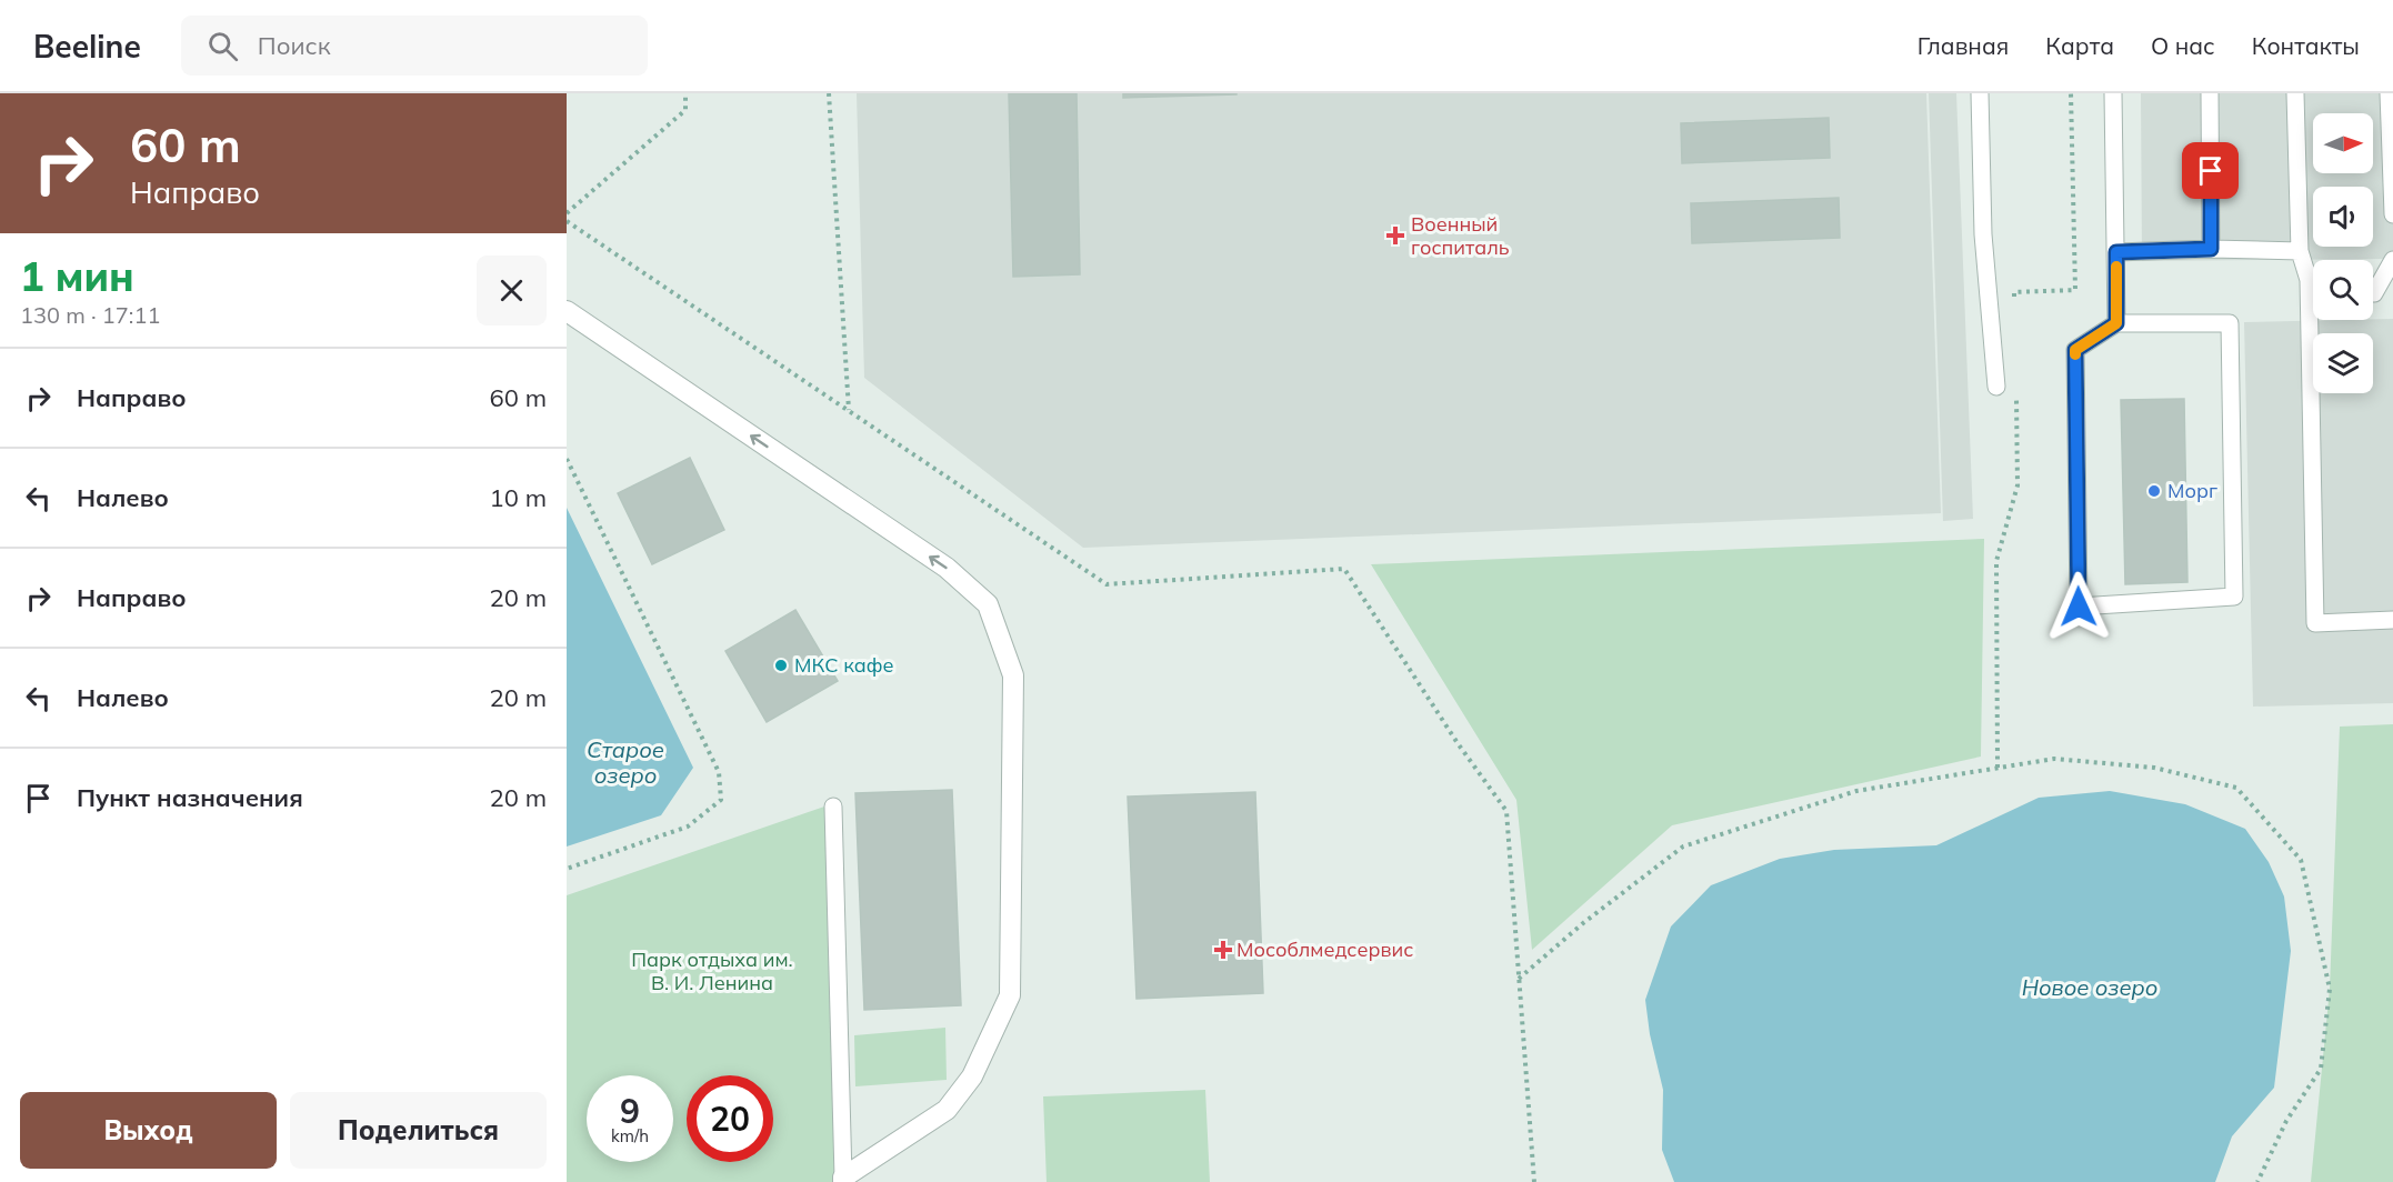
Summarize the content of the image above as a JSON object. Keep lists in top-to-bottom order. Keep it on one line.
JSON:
{"water":["Старое озеро","Новое озеро"],"parks":["Парк отдыха им. В. И. Ленина"],"places":{"health":["Военный госпиталь","Мособлмедсервис"],"other":["Морг","МКС кафе"]},"north":"right","page":{"header":"Beeline","search":"Поиск","nav":["Главная","Карта","О нас","Контакты"],"turn":["60 m","Направо"],"heading":["1 мин","130 m · 17:11"],"list":[{"name":"Направо","value":"60 m"},{"name":"Налево","value":"10 m"},{"name":"Направо","value":"20 m"},{"name":"Налево","value":"20 m"},{"name":"Пункт назначения","value":"20 m"}],"speed":"9 km/h","limit":"20","buttons":["Выход","Поделиться"]}}
